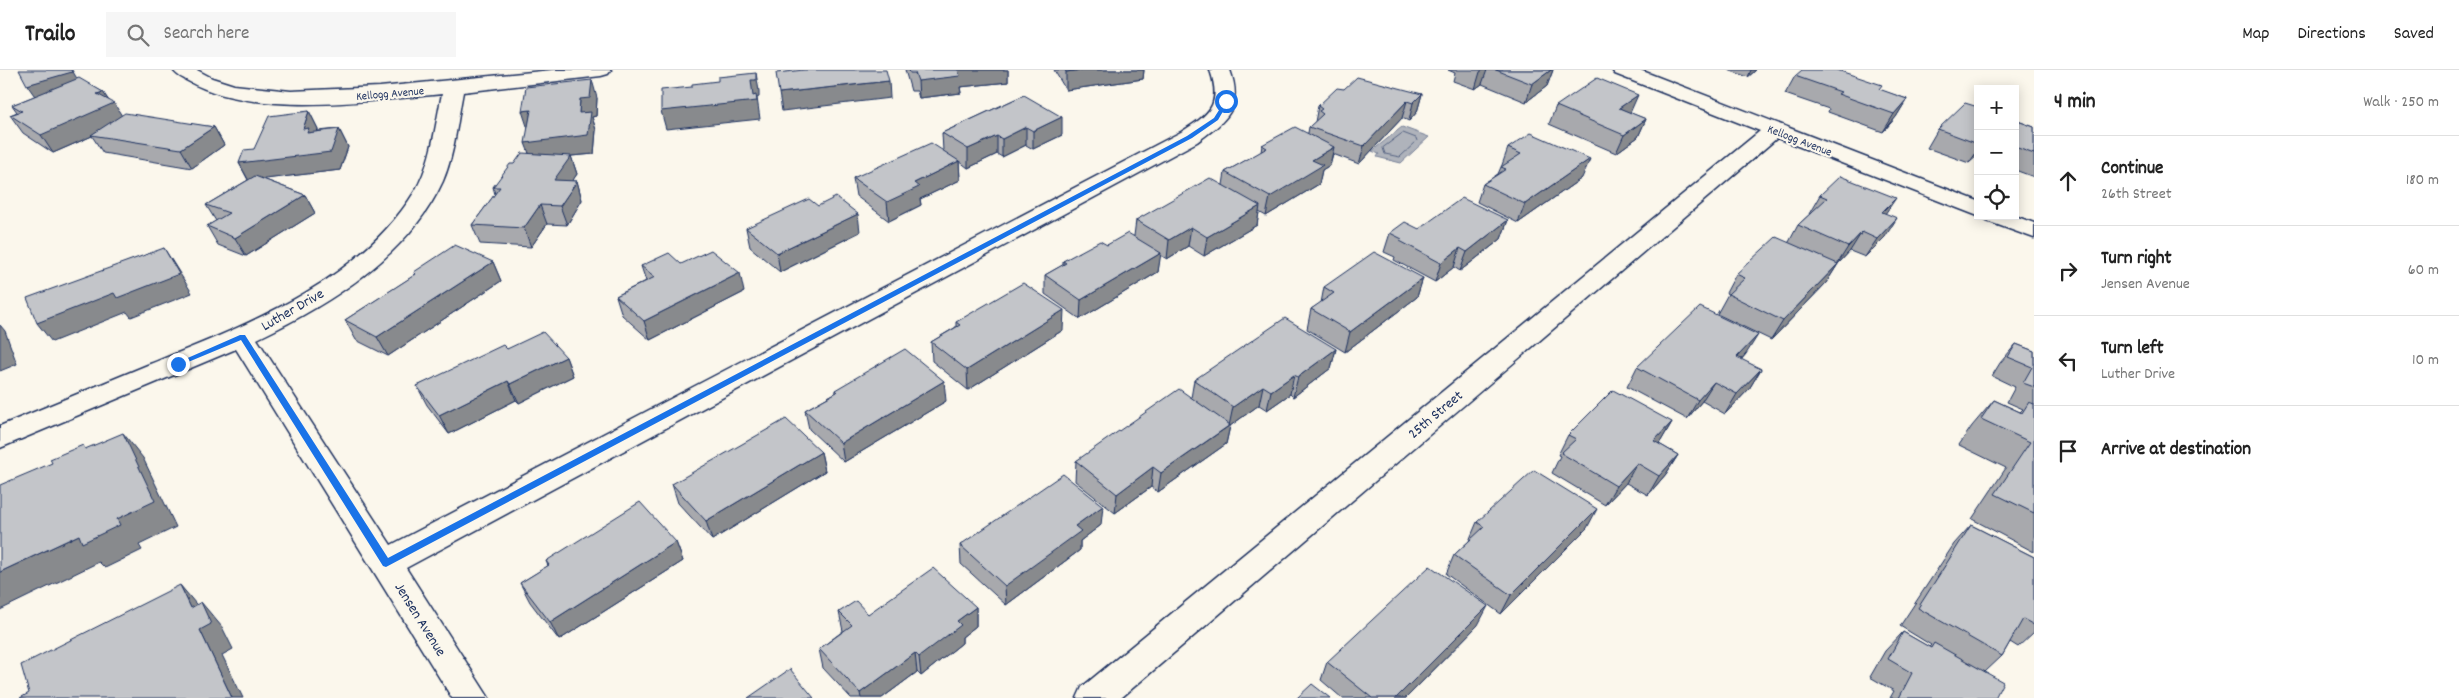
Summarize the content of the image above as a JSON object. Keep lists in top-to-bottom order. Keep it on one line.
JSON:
{"streets":{"street":["Kellogg Avenue","Luther Drive","25th Street","Jensen Avenue"]},"crossings":[["Kellogg Avenue","Luther Drive"],["Kellogg Avenue","25th Street"],["Luther Drive","Jensen Avenue"]],"page":{"header":"Trailo","search":"Search here","nav":["Map","Directions","Saved"],"heading":["4 min","Walk · 250 m"],"map_buttons":["+","−"],"list":[["Continue","26th Street","180 m"],["Turn right","Jensen Avenue","60 m"],["Turn left","Luther Drive","10 m"],"Arrive at destination"]}}
